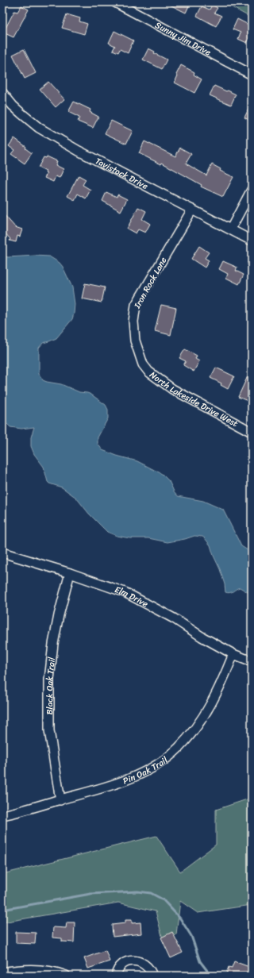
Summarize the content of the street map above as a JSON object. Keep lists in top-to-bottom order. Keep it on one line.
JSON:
{"streets":{"street":["Sunny Jim Drive","Tavistock Drive","Iron Rock Lane","North Lakeside Drive West","Elm Drive","Black Oak Trail","Pin Oak Trail"]},"crossings":[["Tavistock Drive","Iron Rock Lane"],["Iron Rock Lane","North Lakeside Drive West"],["Elm Drive","Black Oak Trail"],["Elm Drive","Pin Oak Trail"],["Black Oak Trail","Pin Oak Trail"]]}
